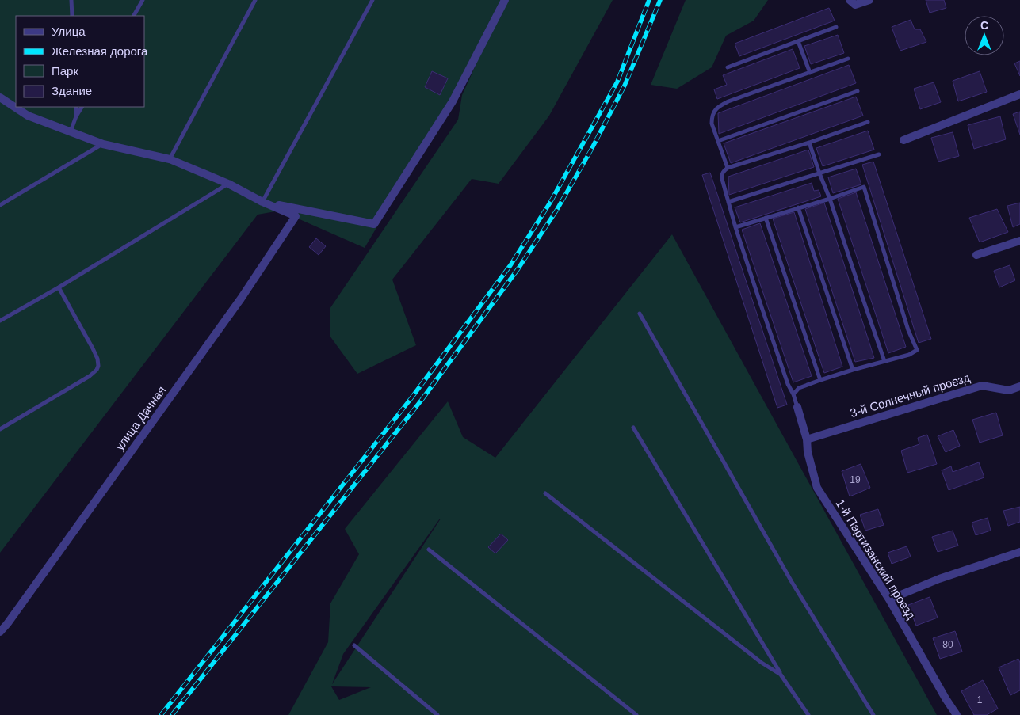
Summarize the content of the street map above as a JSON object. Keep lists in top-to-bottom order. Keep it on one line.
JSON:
{"streets":{"street":["3-й Солнечный проезд","улица Дачная","1-й Партизанский проезд"]},"crossings":[["3-й Солнечный проезд","1-й Партизанский проезд"]],"house_numbers":["19","80","1"],"legend":["Улица","Железная дорога","Парк","Здание"],"north":"top"}
